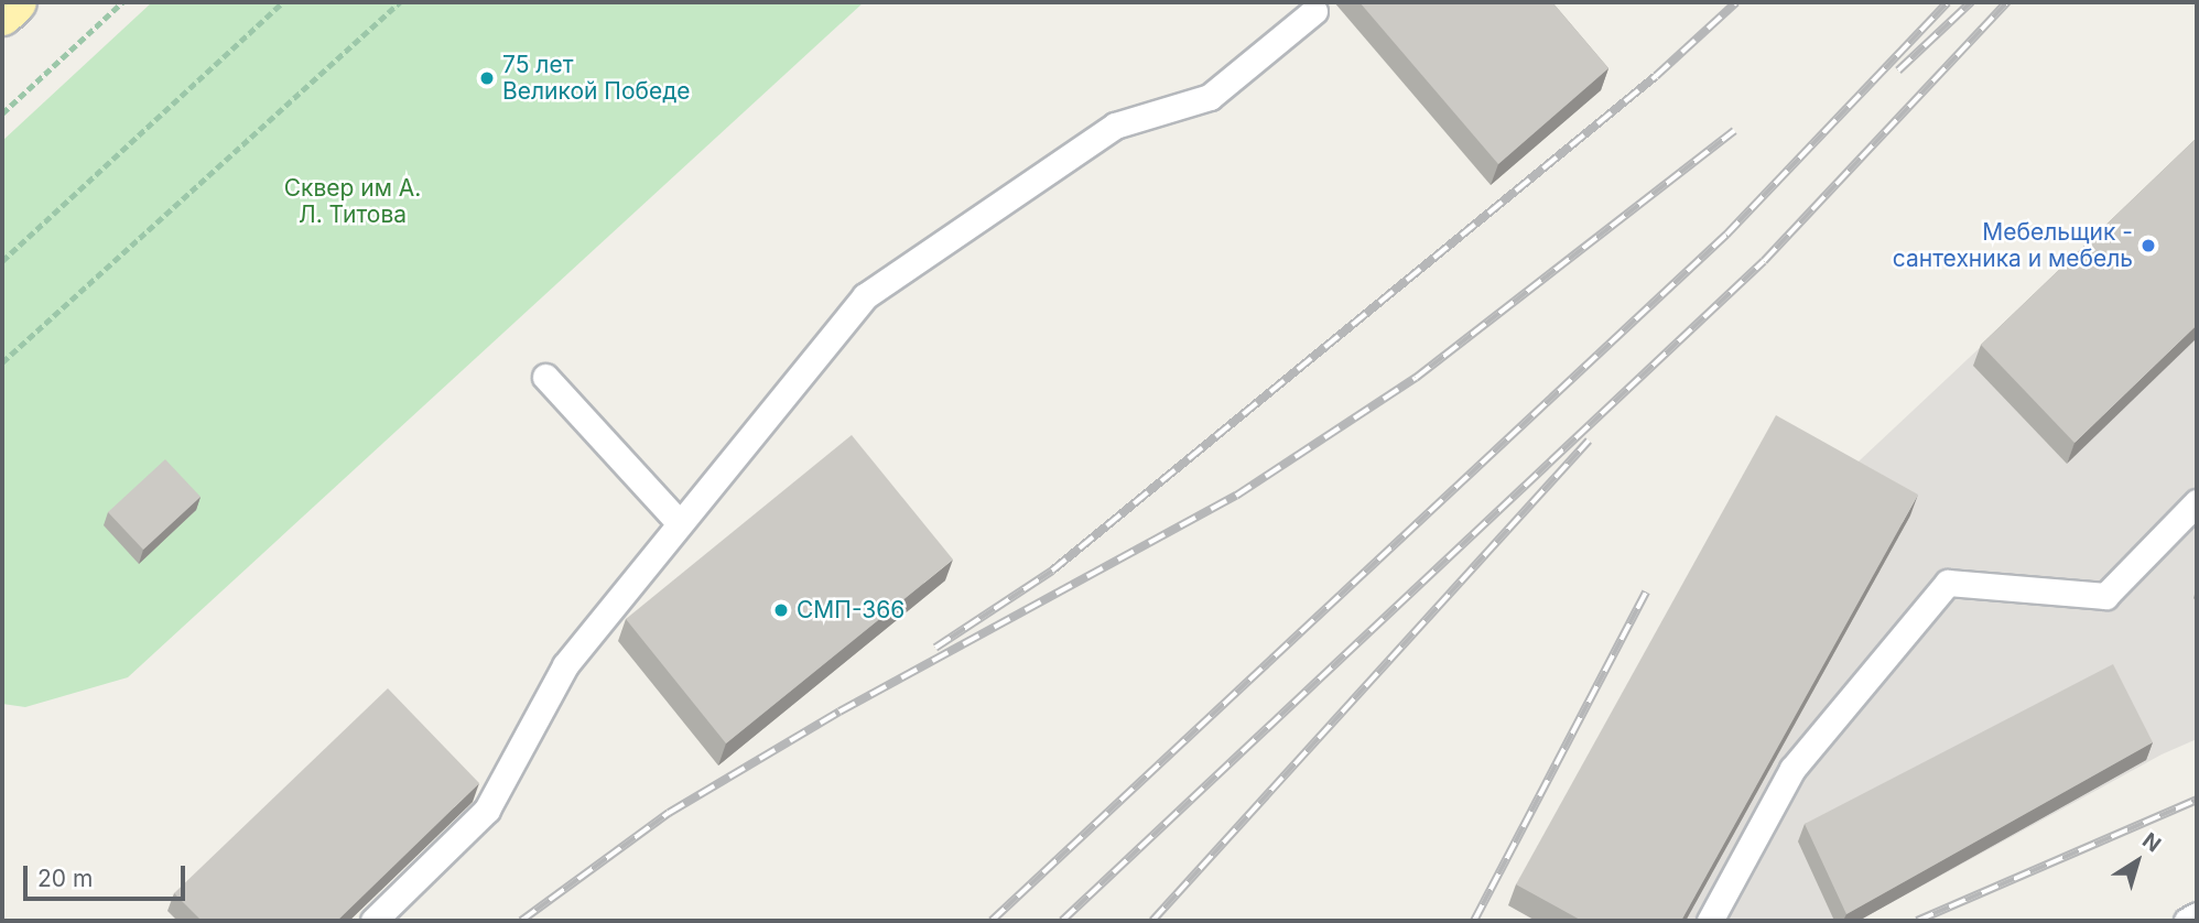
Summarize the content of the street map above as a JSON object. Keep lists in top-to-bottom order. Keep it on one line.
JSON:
{"parks":["Сквер им А. Л. Титова"],"places":["75 лет Великой Победе","Мебельщик - сантехника и мебель","СМП-366"],"scale_bar":"20 m","north":"top right"}
